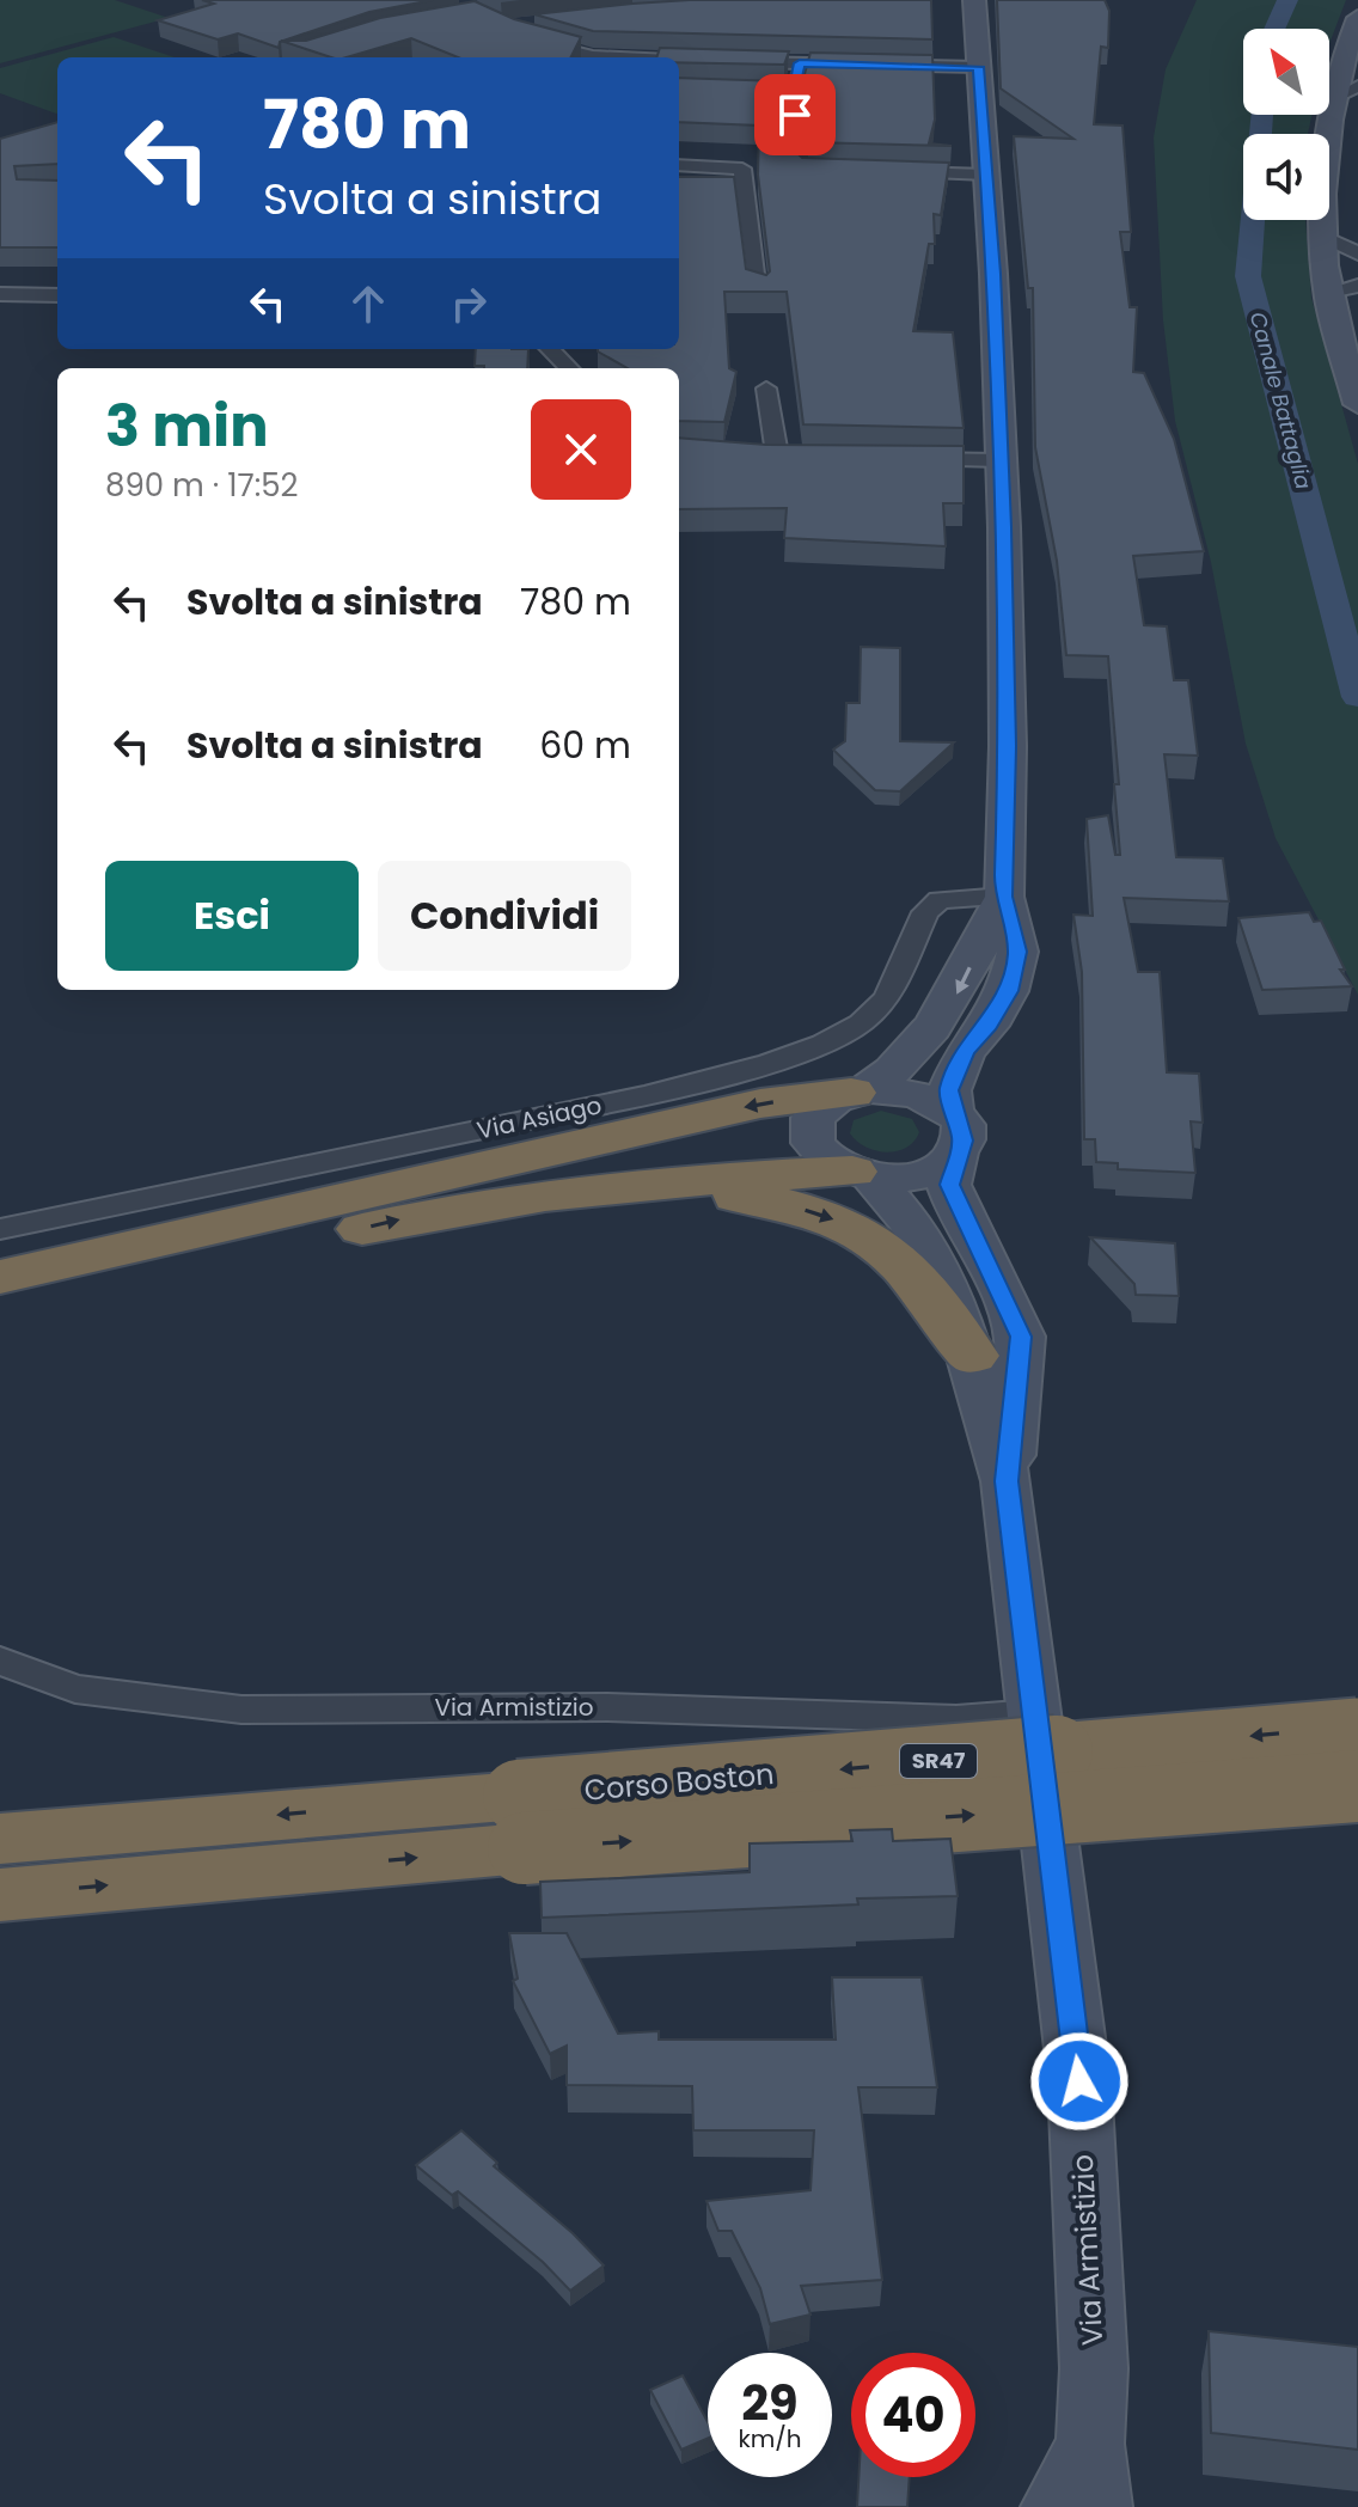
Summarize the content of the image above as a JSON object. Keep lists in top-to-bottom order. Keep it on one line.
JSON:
{"streets":{"highway":["SR47","Corso Boston"],"street":["Via Asiago","Via Armistizio"]},"crossings":[["Via Asiago","Via Armistizio"]],"water":["Canale Battaglia"],"north":"top left","page":{"turn":["780 m","Svolta a sinistra"],"heading":["3 min","890 m · 17:52"],"list":[{"name":"Svolta a sinistra","value":"780 m"},{"name":"Svolta a sinistra","value":"60 m"}],"buttons":["Esci","Condividi"],"speed":"29 km/h","limit":"40"}}
